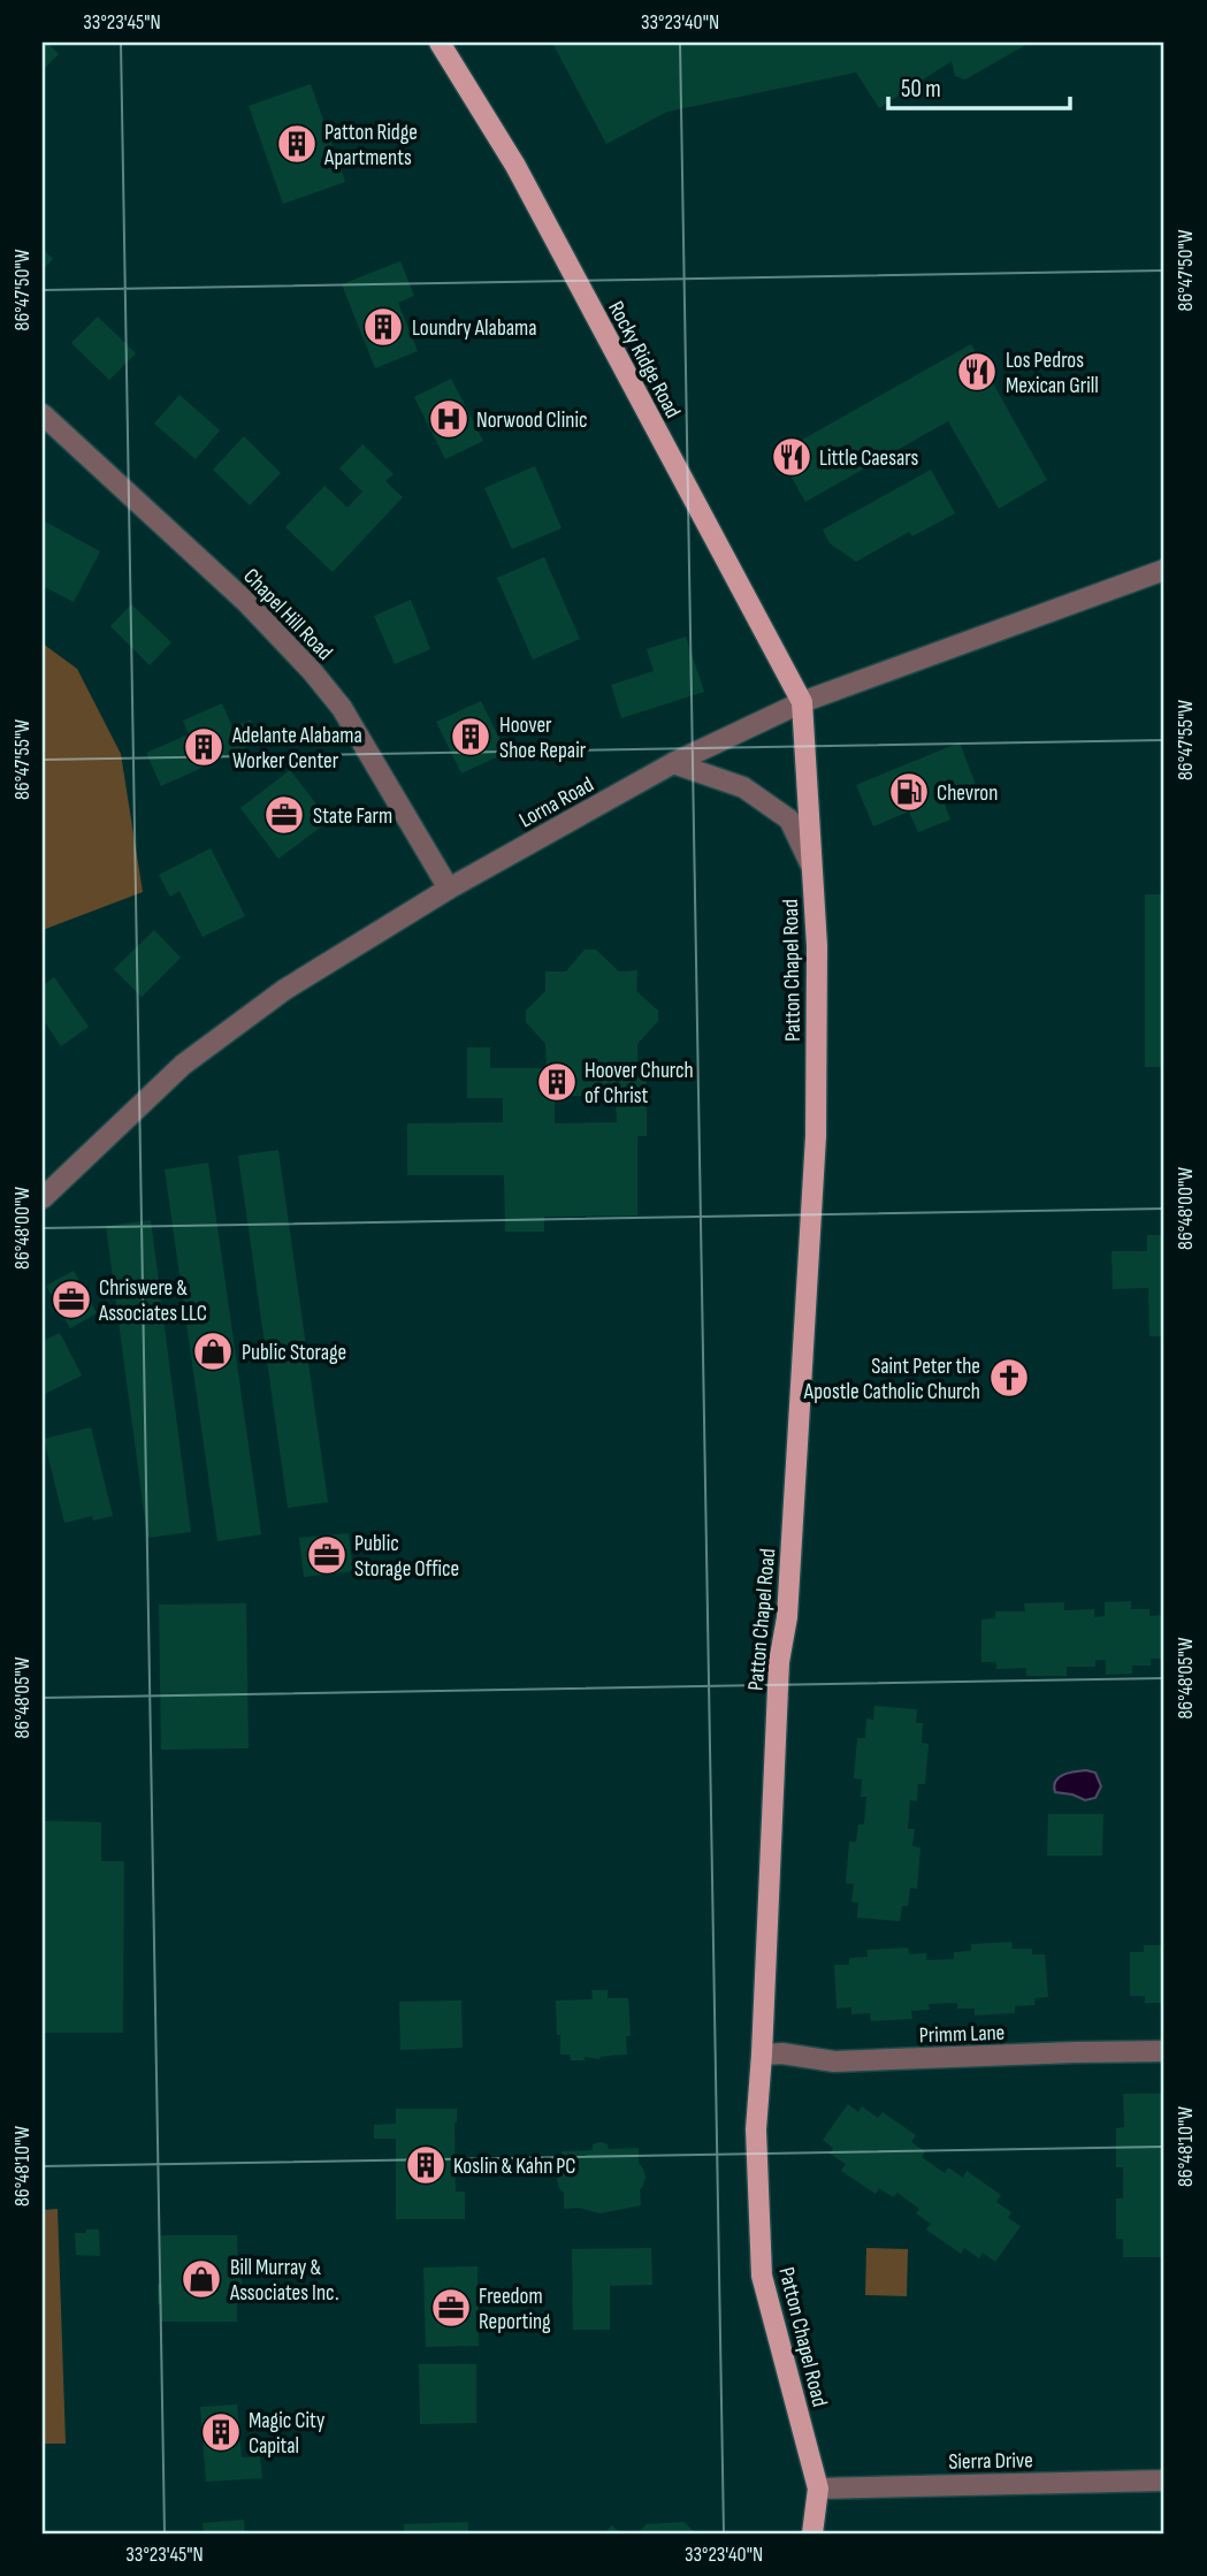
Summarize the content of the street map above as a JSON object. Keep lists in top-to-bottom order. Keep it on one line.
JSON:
{"streets":{"main road":["Rocky Ridge Road","Patton Chapel Road"],"street":["Chapel Hill Road","Lorna Road","Primm Lane","Sierra Drive"]},"crossings":[["Rocky Ridge Road","Lorna Road"],["Rocky Ridge Road","Patton Chapel Road"],["Chapel Hill Road","Lorna Road"],["Lorna Road","Patton Chapel Road"],["Patton Chapel Road","Primm Lane"],["Patton Chapel Road","Sierra Drive"]],"places":{"building":["Patton Ridge Apartments","Loundry Alabama","Hoover Shoe Repair","Adelante Alabama Worker Center","Hoover Church of Christ","Koslin & Kahn PC","Magic City Capital"],"restaurant":["Los Pedros Mexican Grill","Little Caesars"],"hospital":["Norwood Clinic"],"fuel station":["Chevron"],"office":["State Farm","Chriswere & Associates LLC","Public Storage Office","Freedom Reporting"],"shop":["Public Storage","Bill Murray & Associates Inc."],"church":["Saint Peter the Apostle Catholic Church"]},"scale_bar":"50 m","coordinates":["33°23'45\"N","33°23'40\"N","86°47'50\"W","86°47'55\"W","86°48'00\"W","86°48'05\"W","86°48'10\"W"]}
